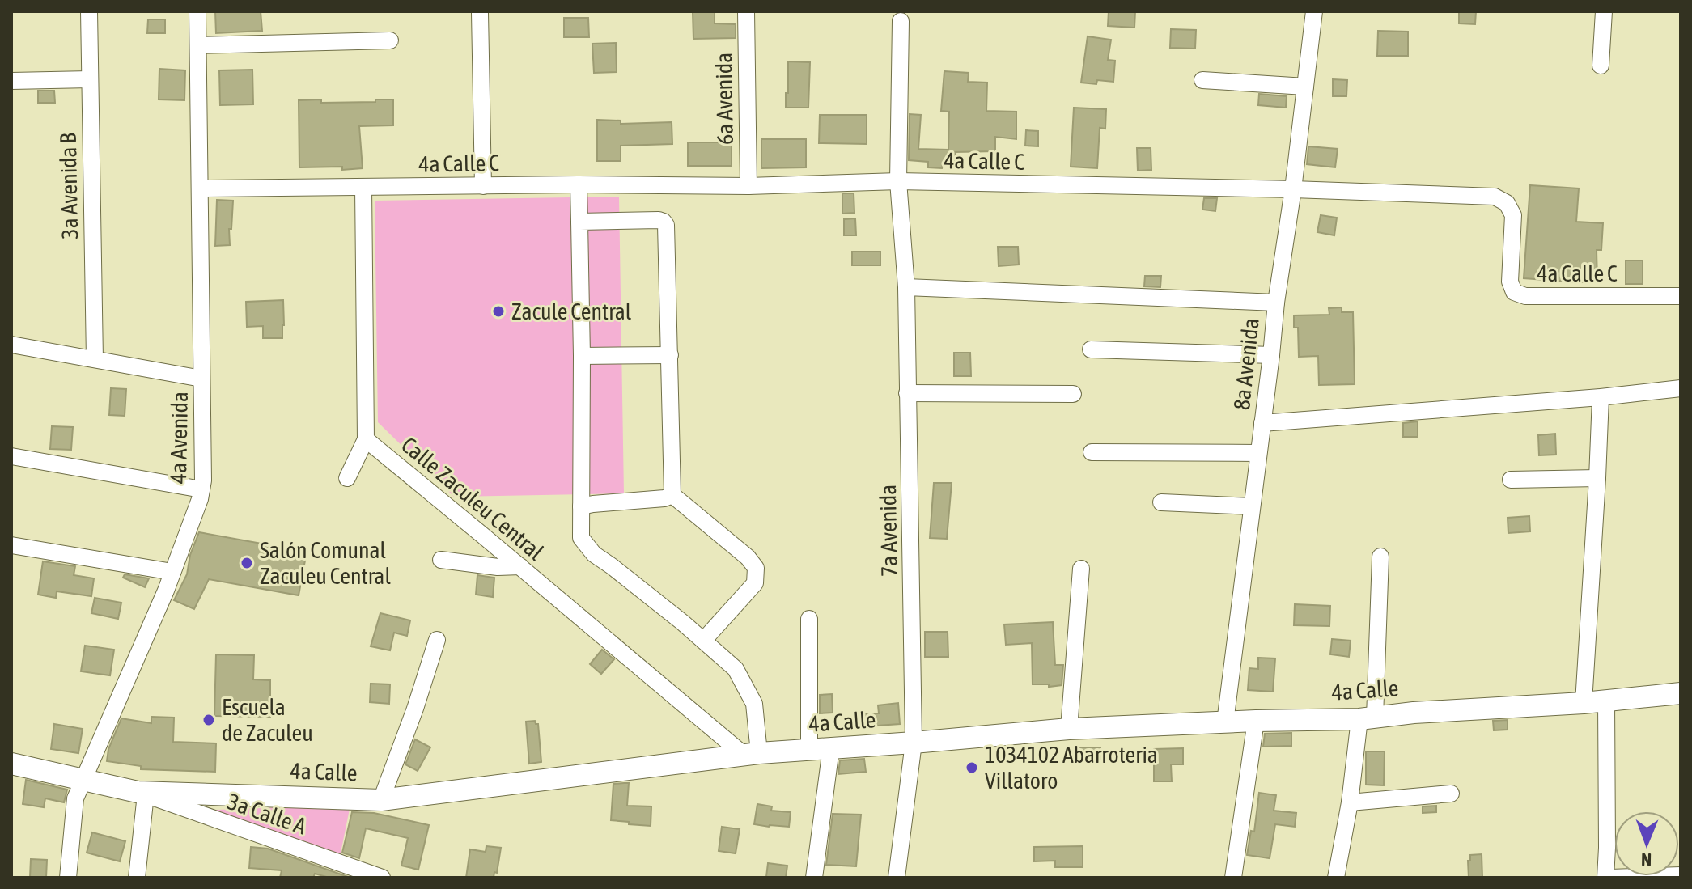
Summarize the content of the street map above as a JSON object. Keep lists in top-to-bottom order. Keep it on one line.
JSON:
{"streets":{"street":["6a Avenida","4a Calle C","3a Avenida B","8a Avenida","4a Avenida","Calle Zaculeu Central","7a Avenida","4a Calle","3a Calle A"]},"crossings":[["6a Avenida","4a Calle C"],["4a Calle C","8a Avenida"],["4a Calle C","4a Avenida"],["4a Calle C","Calle Zaculeu Central"],["4a Calle C","7a Avenida"],["8a Avenida","4a Calle"],["4a Avenida","4a Calle"],["Calle Zaculeu Central","4a Calle"],["7a Avenida","4a Calle"],["4a Calle","3a Calle A"]],"places":["Zacule Central","Salón Comunal Zaculeu Central","Escuela de Zaculeu","1034102 Abarroteria Villatoro"],"north":"bottom"}
